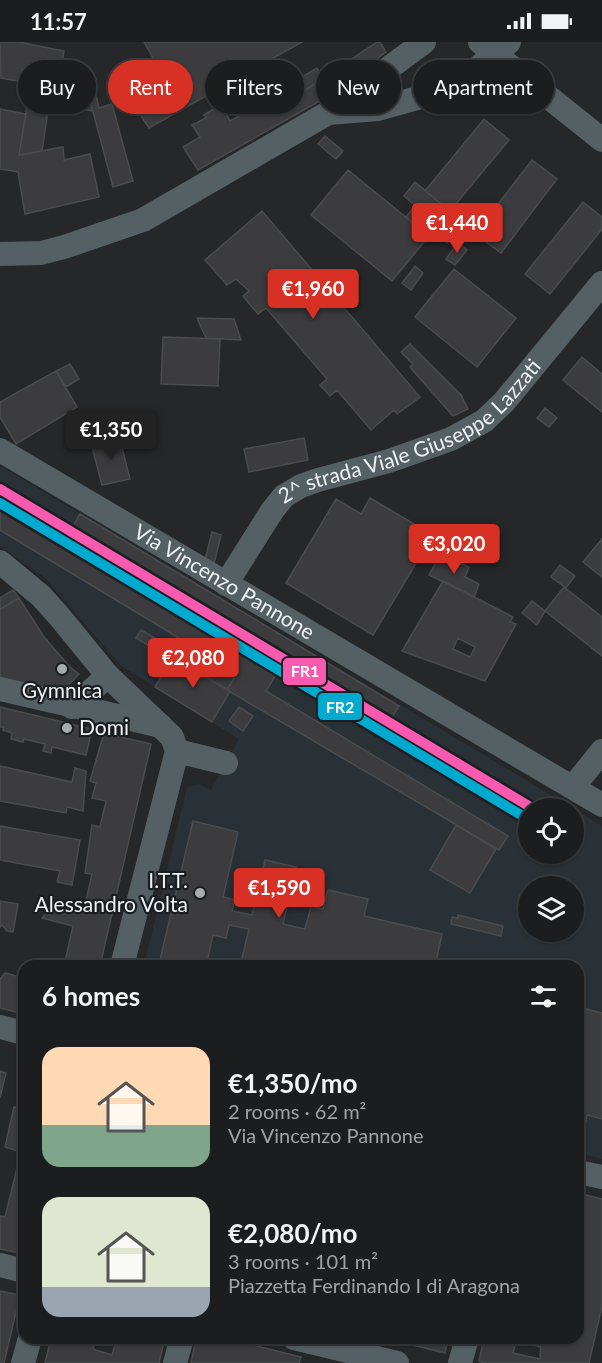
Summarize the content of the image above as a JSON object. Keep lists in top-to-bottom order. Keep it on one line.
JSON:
{"streets":{"street":["2^ strada Viale Giuseppe Lazzati","Via Vincenzo Pannone"]},"crossings":[["2^ strada Viale Giuseppe Lazzati","Via Vincenzo Pannone"]],"places":["Gymnica","Domi","I.T.T. Alessandro Volta"],"lines":["transit line FR1","transit line FR2"],"page":{"status":"11:57","chip":["Buy","Rent","Filters","New","Apartment"],"price":["€1,440","€1,960","€1,350","€3,020","€2,080","€1,590"],"heading":"6 homes","list":[{"name":"€1,350/mo","note":"2 rooms · 62 m² · Via Vincenzo Pannone"},{"name":"€2,080/mo","note":"3 rooms · 101 m² · Piazzetta Ferdinando I di Aragona"}]}}
